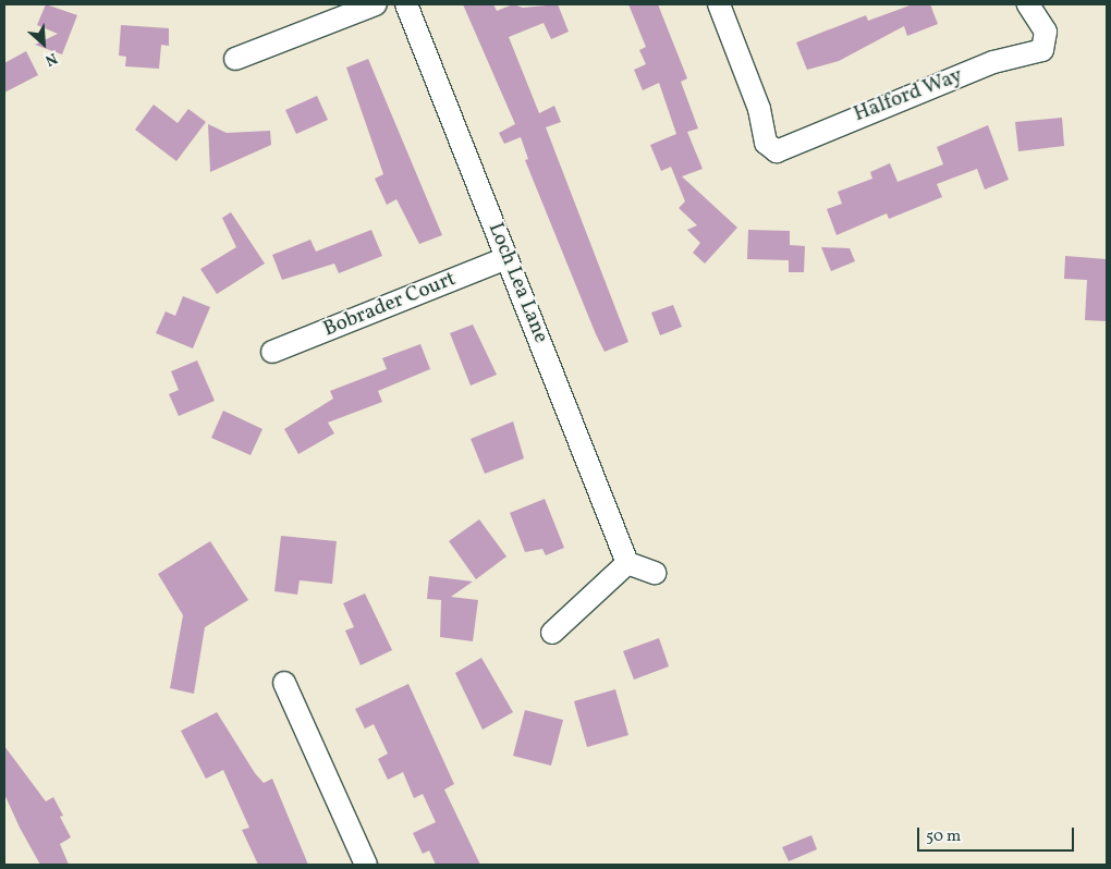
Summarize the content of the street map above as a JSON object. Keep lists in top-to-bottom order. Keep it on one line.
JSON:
{"streets":{"street":["Halford Way","Loch Lea Lane","Bobrader Court"]},"crossings":[["Loch Lea Lane","Bobrader Court"]],"scale_bar":"50 m","north":"bottom right"}
